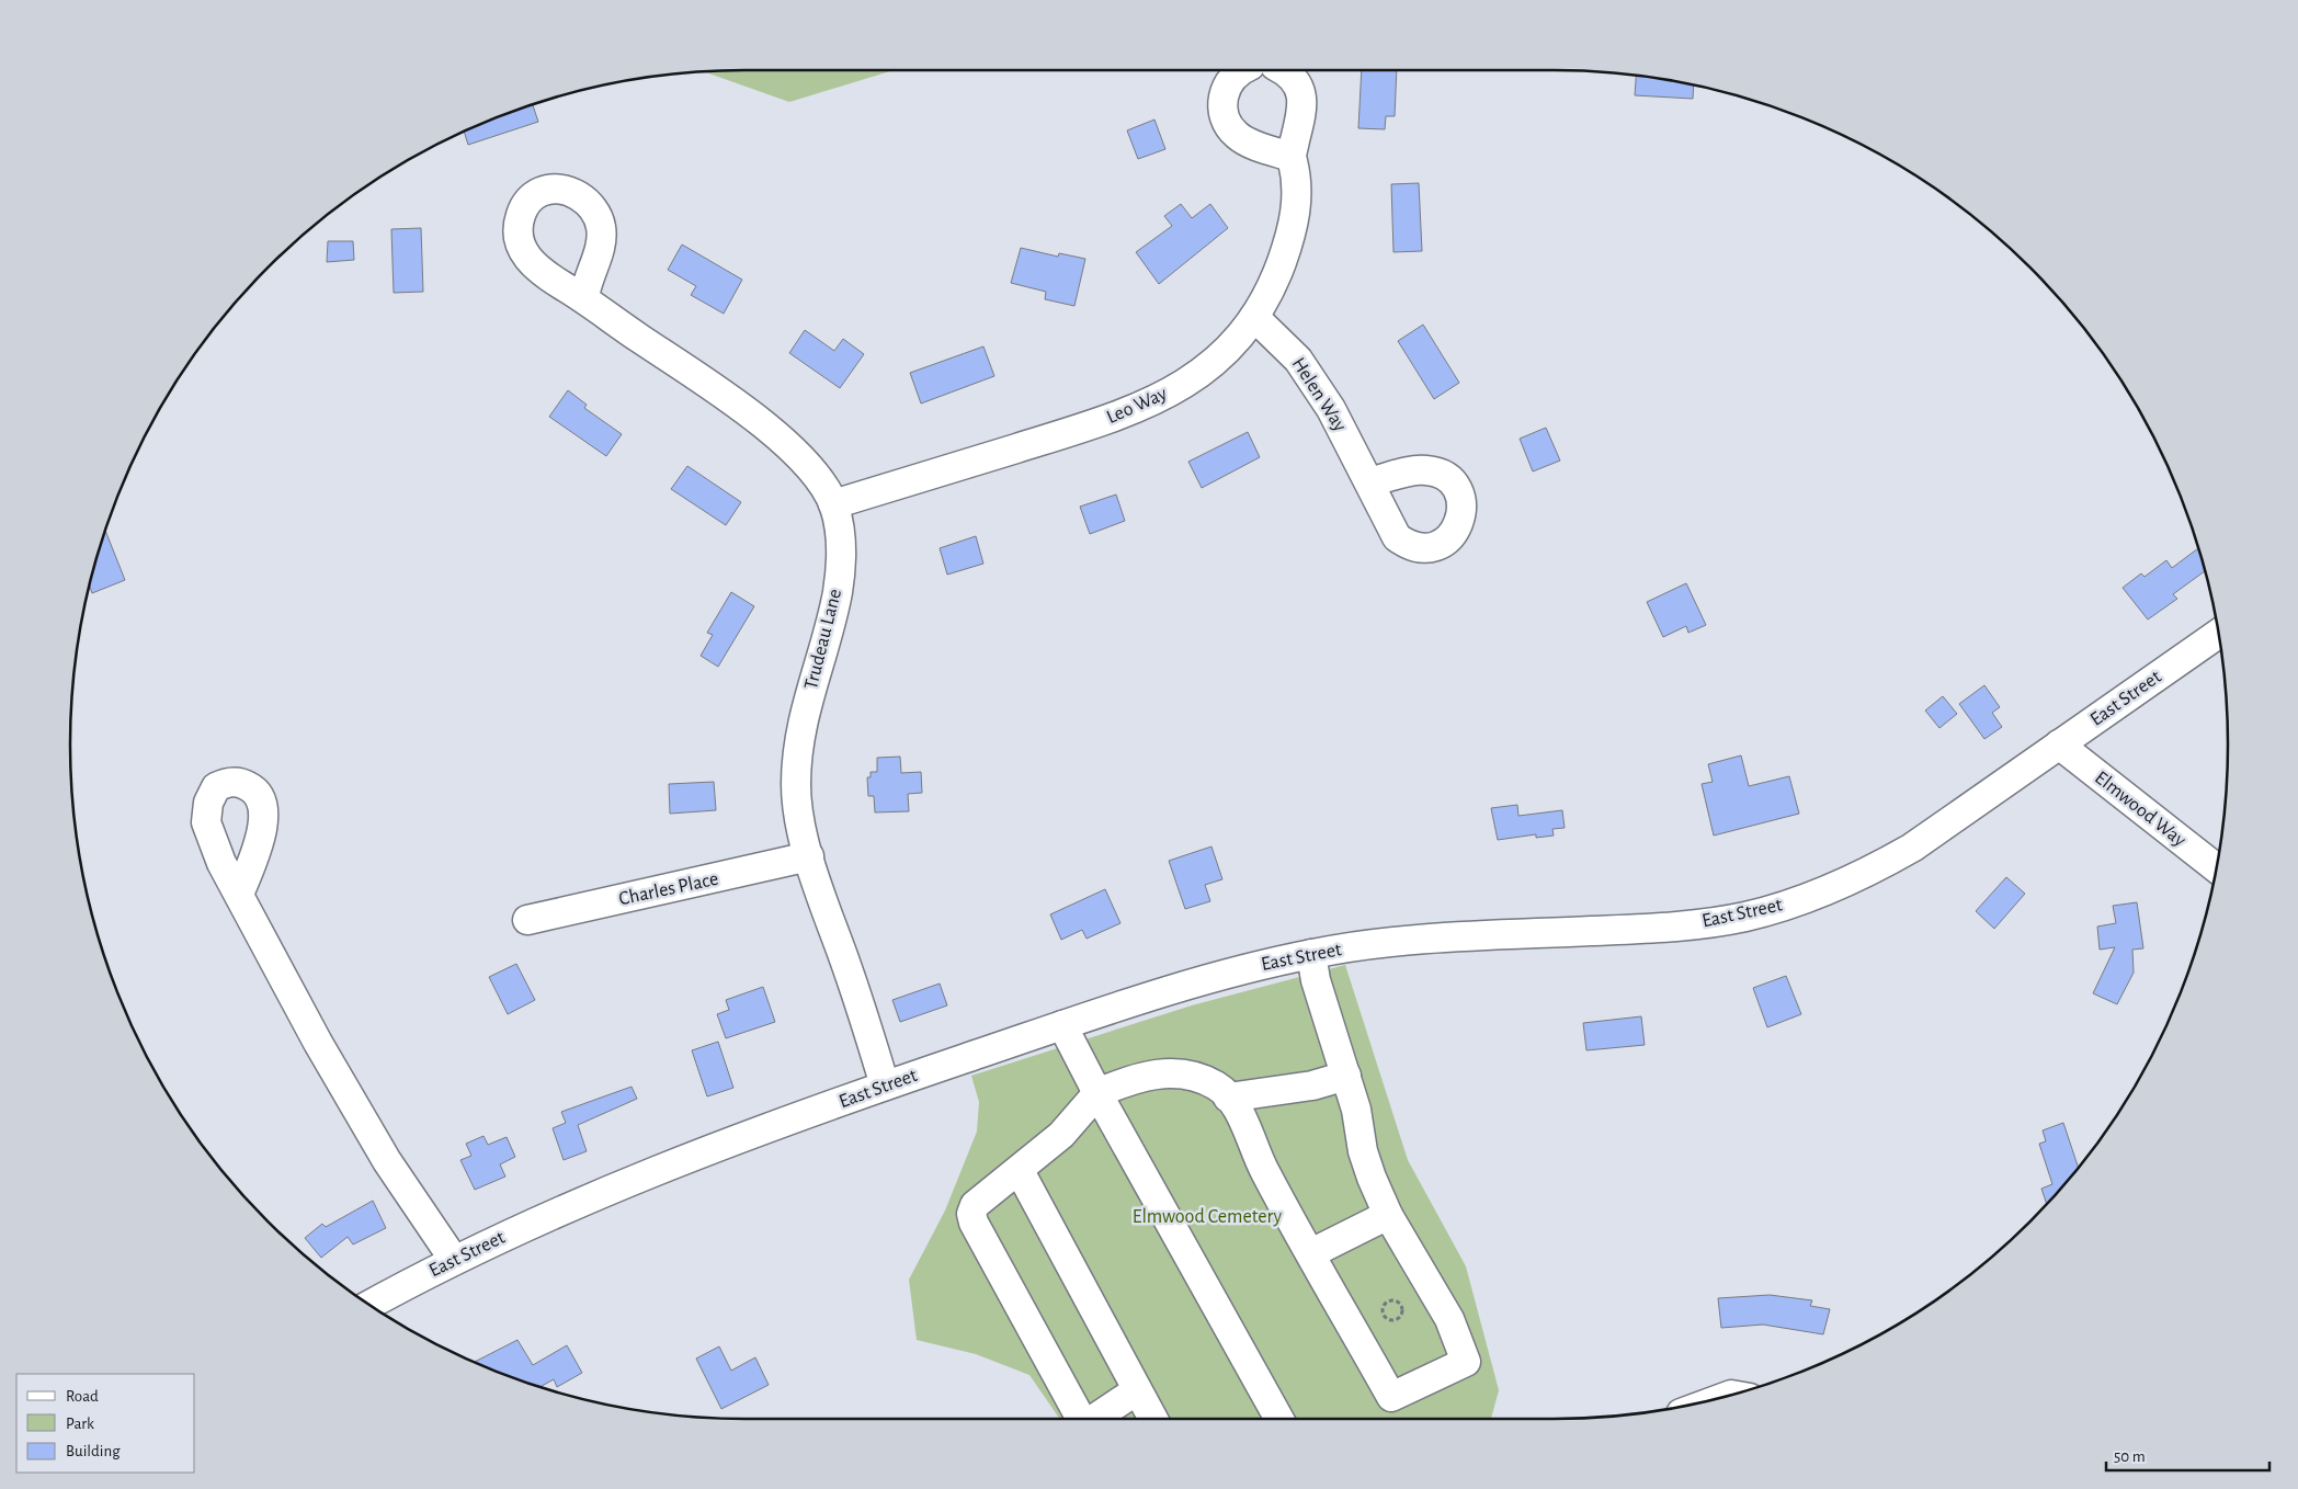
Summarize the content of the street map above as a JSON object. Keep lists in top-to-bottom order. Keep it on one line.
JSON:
{"streets":{"street":["Helen Way","Leo Way","Trudeau Lane","East Street","Elmwood Way","Charles Place"]},"crossings":[["Helen Way","Leo Way"],["Leo Way","Trudeau Lane"],["Trudeau Lane","East Street"],["Trudeau Lane","Charles Place"],["East Street","Elmwood Way"]],"parks":["Elmwood Cemetery"],"legend":["Road","Park","Building"],"scale_bar":"50 m"}
